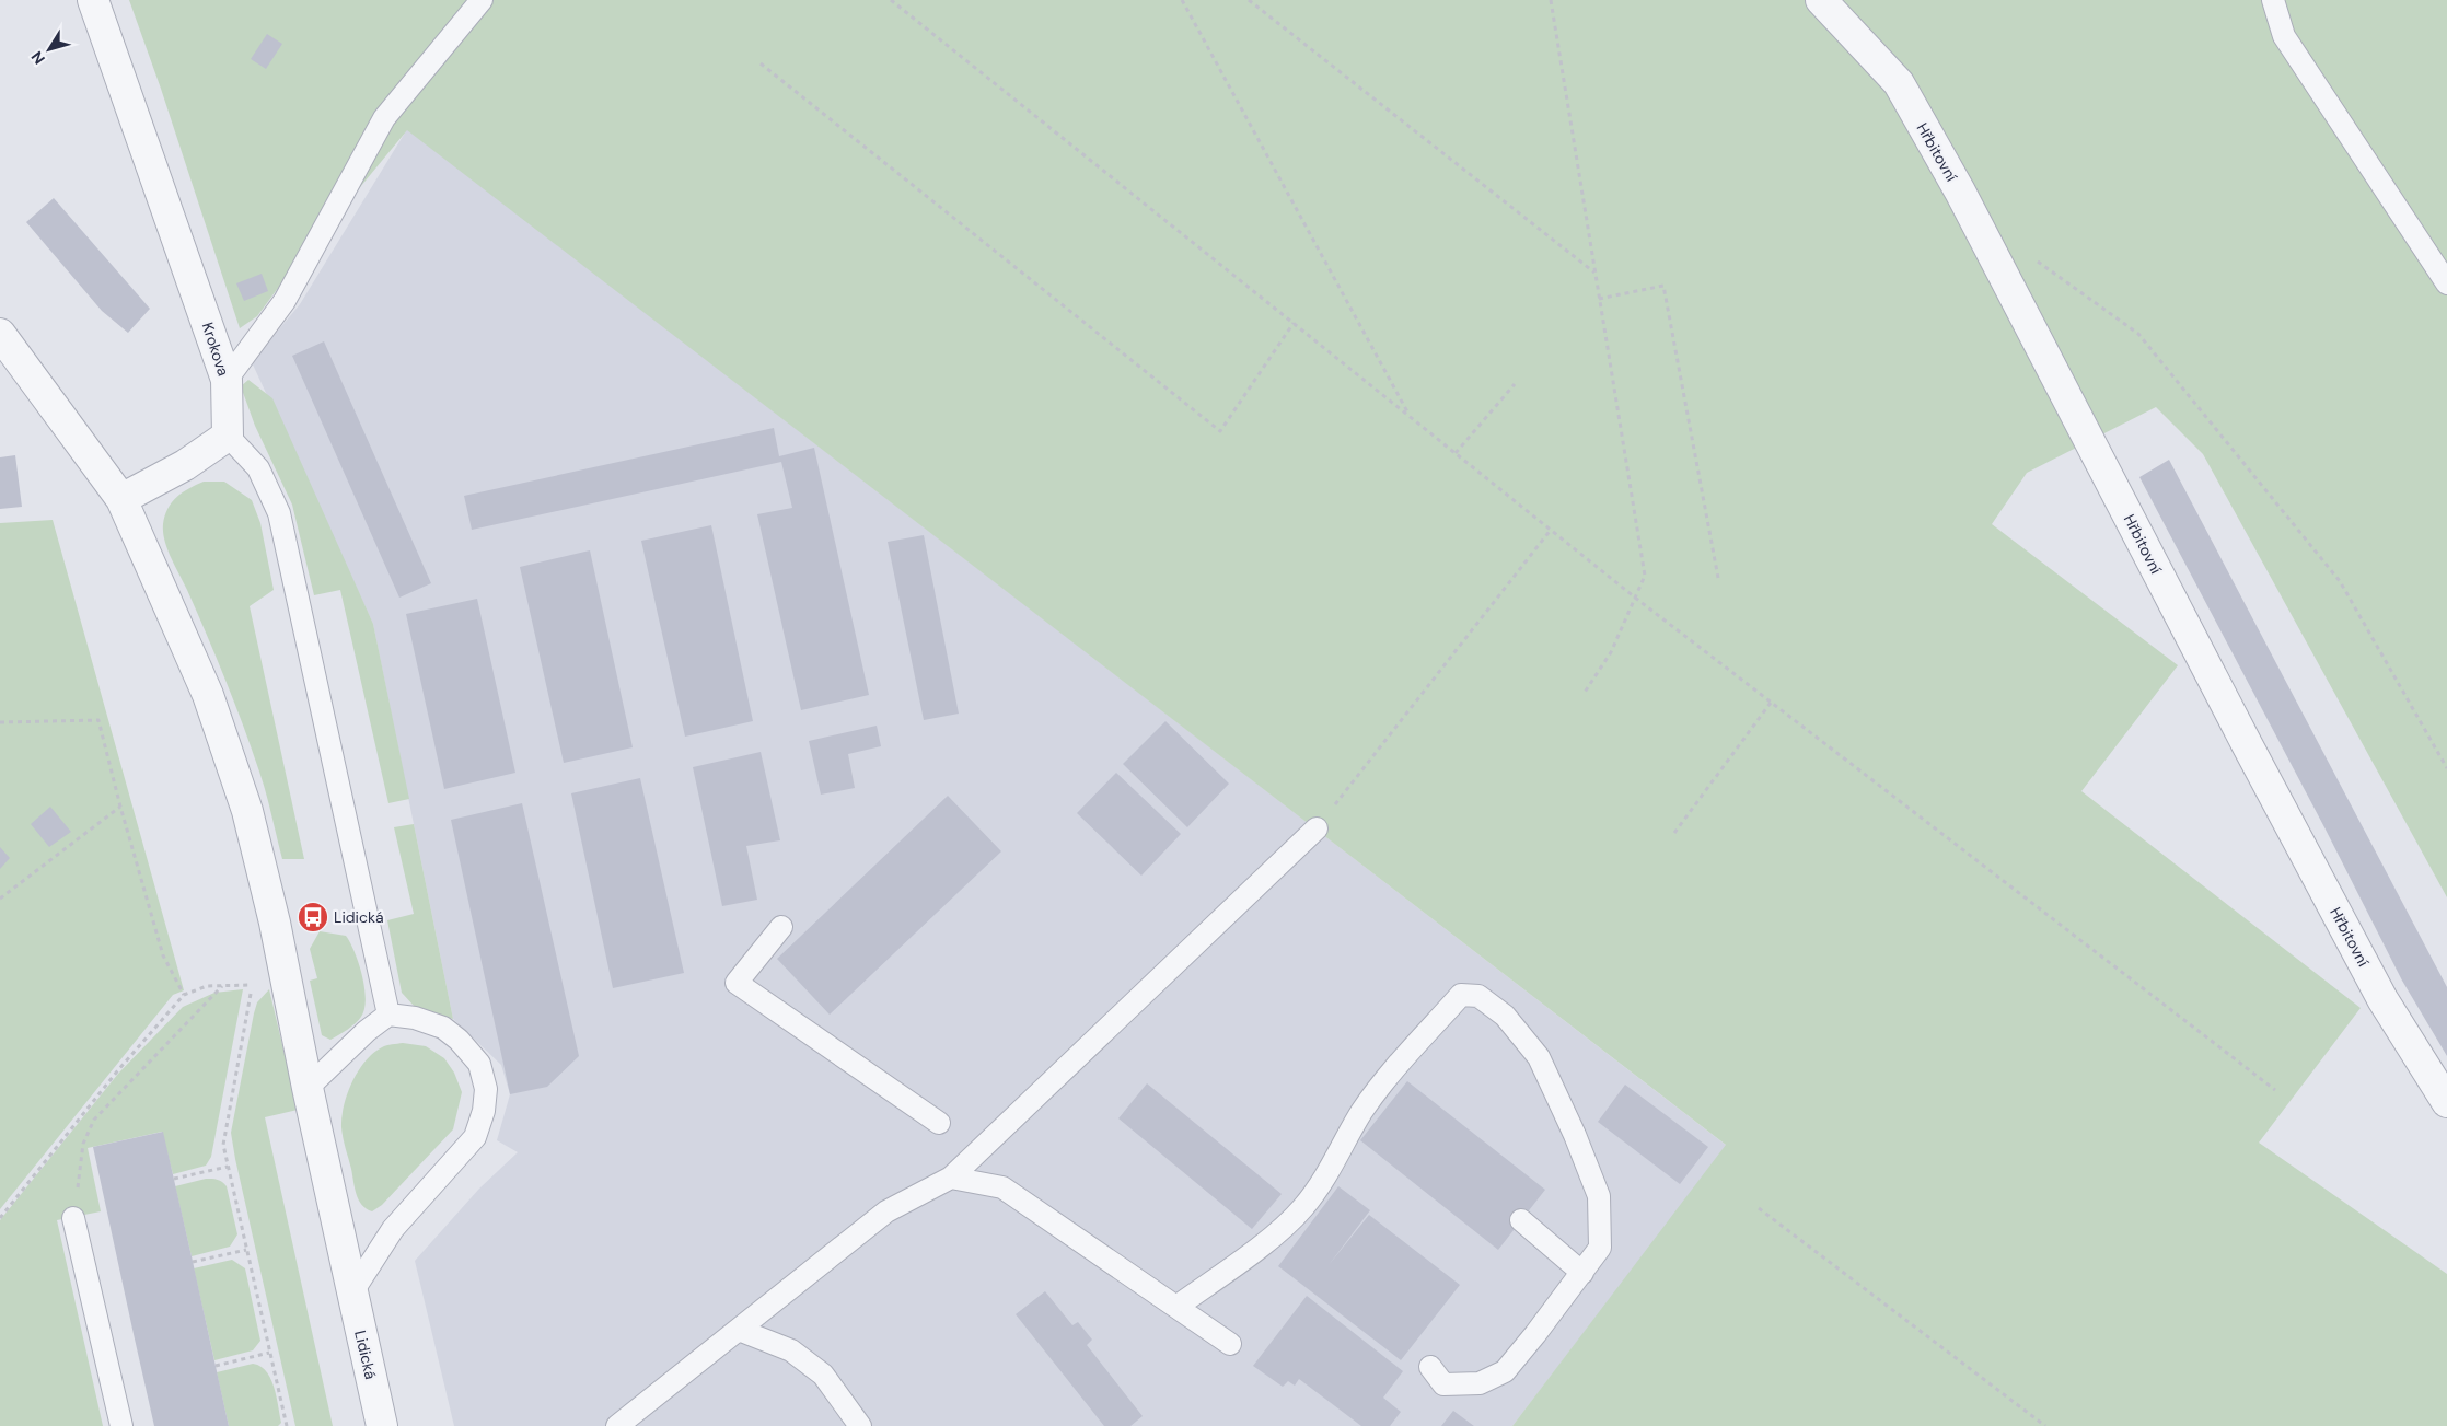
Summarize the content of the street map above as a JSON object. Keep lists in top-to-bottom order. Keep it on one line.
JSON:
{"streets":{"street":["Hřbitovní","Krokova","Lidická"]},"places":{"bus stop":["Lidická"]},"north":"bottom left"}
